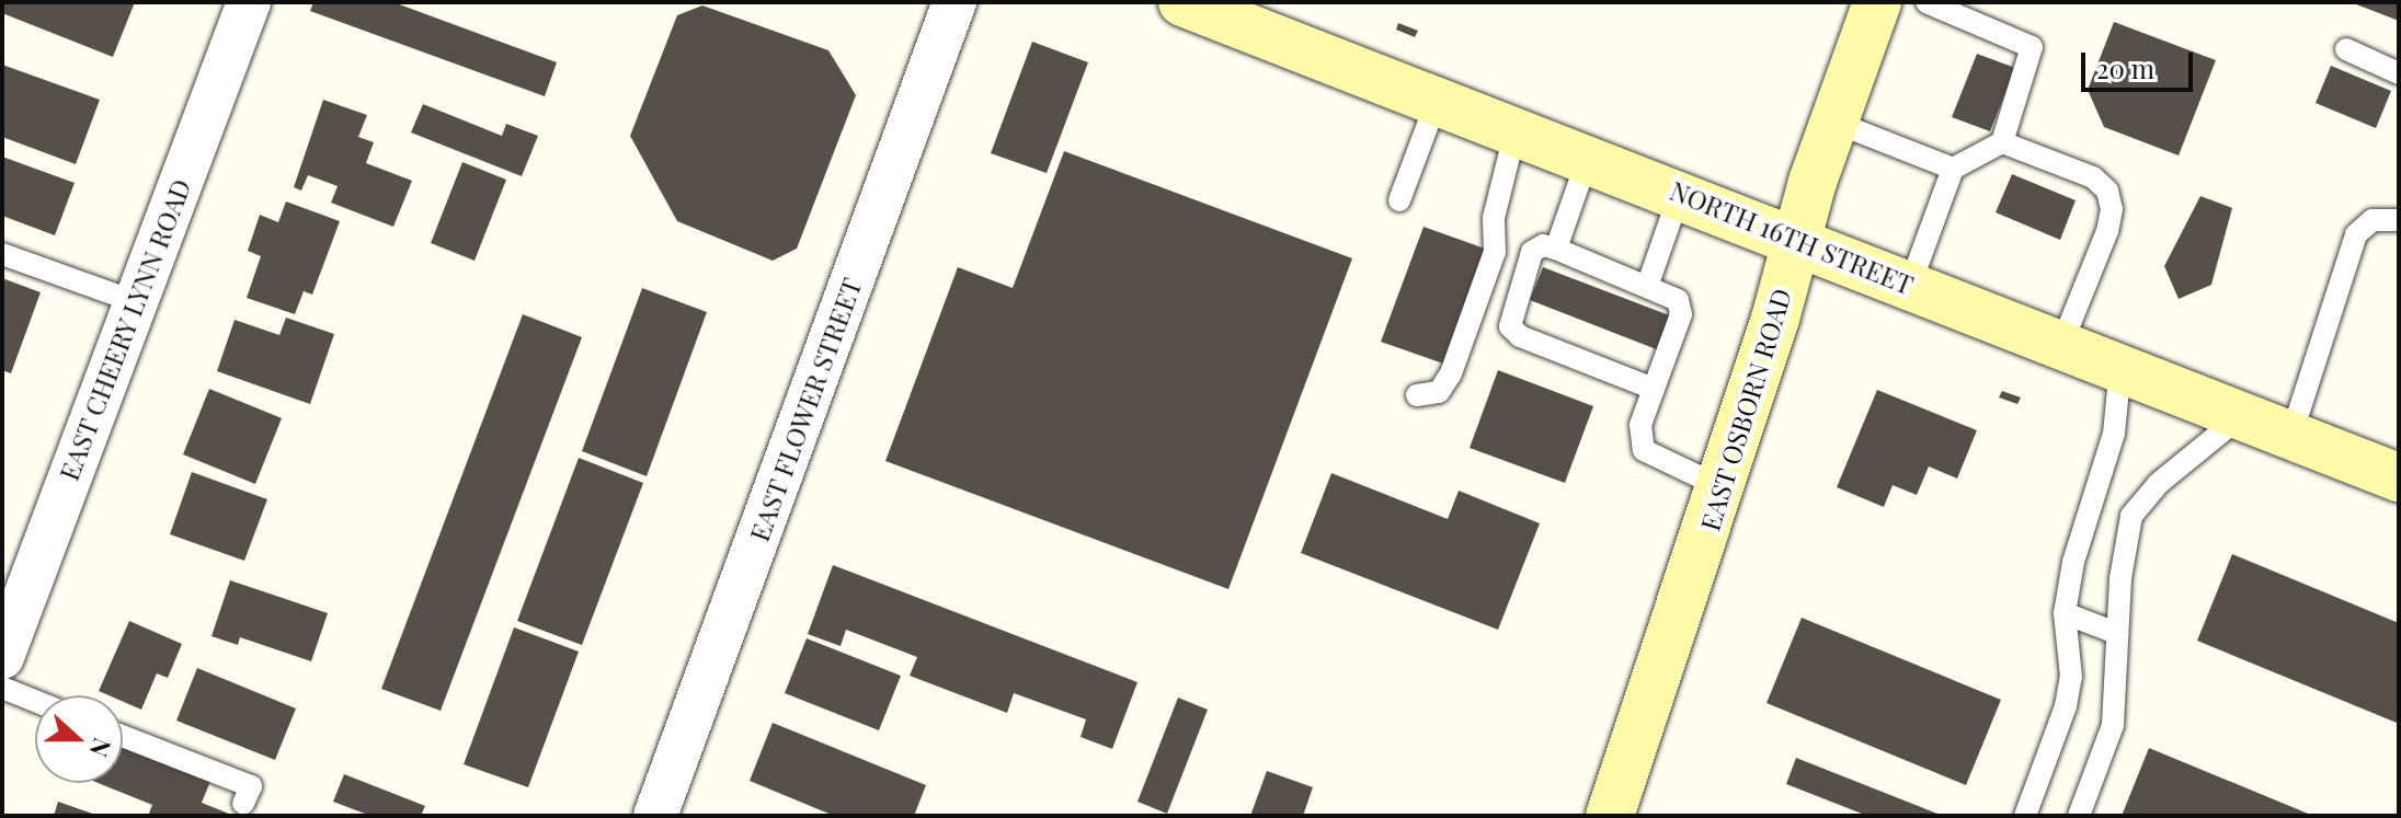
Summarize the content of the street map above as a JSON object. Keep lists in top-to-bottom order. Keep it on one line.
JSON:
{"streets":{"main road":["NORTH 16TH STREET","EAST OSBORN ROAD"],"street":["EAST CHEERY LYNN ROAD","EAST FLOWER STREET"]},"crossings":[["NORTH 16TH STREET","EAST OSBORN ROAD"]],"scale_bar":"20 m","north":"right"}
